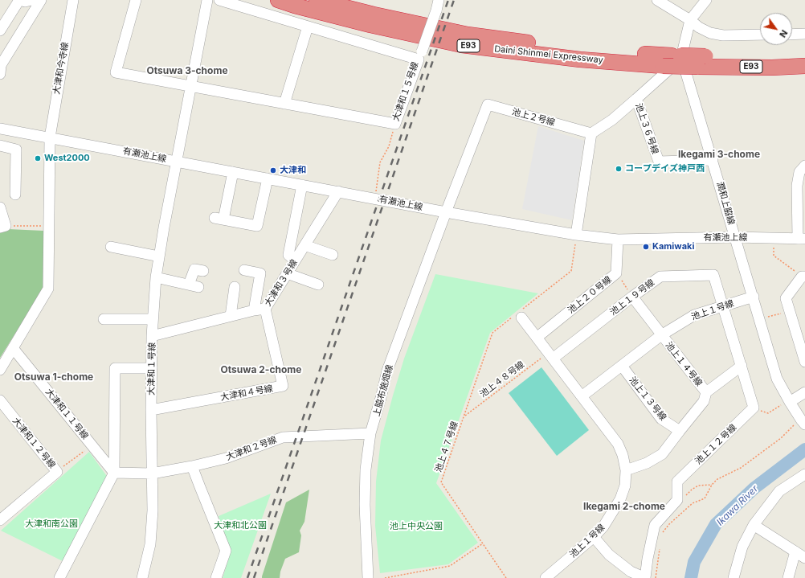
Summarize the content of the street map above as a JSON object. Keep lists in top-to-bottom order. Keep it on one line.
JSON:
{"streets":{"highway":["E93","Daini Shinmei Expressway"],"street":["大津和今寺線","大津和１５号線","池上２号線","池上３６号線","有瀬池上線","潤和上脇線","大津和３号線","池上２０号線","池上１９号線","池上１号線","池上１４号線","大津和１号線","上脇布施畑線","大津和４号線","池上１３号線","大津和１１号線","大津和１２号線","池上１２号線","大津和２号線"],"path":["池上４８号線","池上４７号線"]},"crossings":[["Daini Shinmei Expressway","潤和上脇線"],["大津和今寺線","有瀬池上線"],["池上２号線","池上３６号線"],["池上２号線","有瀬池上線"],["池上２号線","上脇布施畑線"],["池上３６号線","潤和上脇線"],["有瀬池上線","潤和上脇線"],["有瀬池上線","大津和３号線"],["有瀬池上線","池上２０号線"],["有瀬池上線","大津和１号線"],["有瀬池上線","上脇布施畑線"],["有瀬池上線","池上４７号線"],["潤和上脇線","池上１号線"],["大津和３号線","大津和１号線"],["大津和３号線","大津和４号線"],["池上２０号線","池上１号線"],["池上１９号線","池上１号線"],["池上１９号線","池上１４号線"],["池上１９号線","池上４８号線"],["池上１９号線","池上１２号線"],["池上１号線","池上１４号線"],["池上１号線","池上４８号線"],["池上１号線","池上１３号線"],["池上１号線","池上１２号線"],["池上１号線","池上４７号線"],["大津和１号線","大津和４号線"],["大津和１号線","大津和２号線"],["池上４８号線","池上４７号線"],["上脇布施畑線","大津和２号線"]],"districts":["Otsuwa 3-chome","Ikegami 3-chome","Otsuwa 2-chome","Otsuwa 1-chome","Ikegami 2-chome"],"water":["Ikawa River"],"parks":["大津和南公園","大津和北公園","池上中央公園"],"places":["West2000","コープデイズ神戸西","大津和","Kamiwaki"],"north":"bottom right"}
